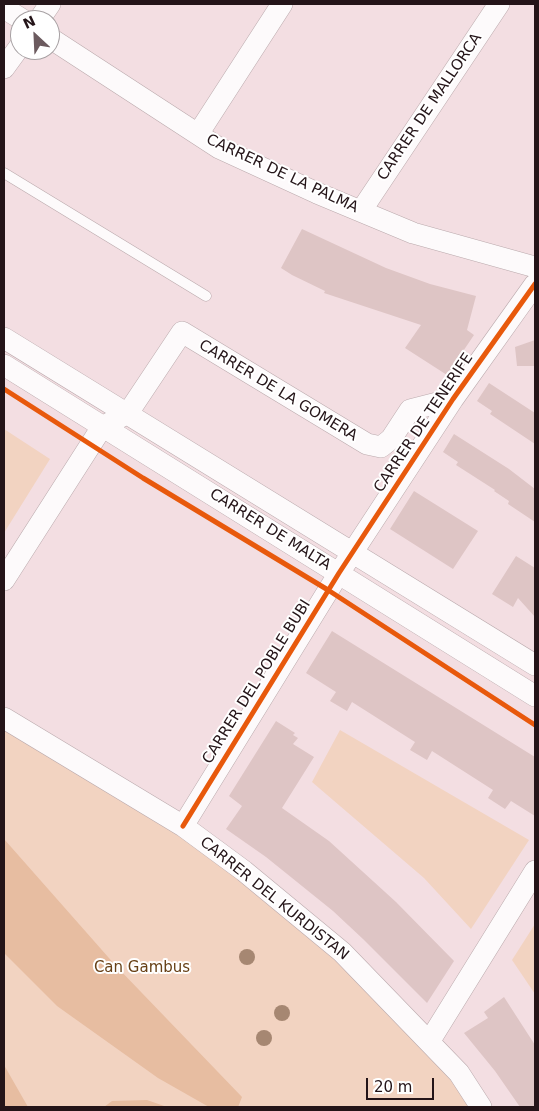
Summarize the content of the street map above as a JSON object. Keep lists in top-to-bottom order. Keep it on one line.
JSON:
{"streets":{"street":["CARRER DE MALLORCA","CARRER DE LA PALMA","CARRER DE LA GOMERA","CARRER DE TENERIFE","CARRER DE MALTA","CARRER DEL POBLE BUBI","CARRER DEL KURDISTAN"]},"crossings":[["CARRER DE MALLORCA","CARRER DE LA PALMA"],["CARRER DE LA GOMERA","CARRER DE TENERIFE"],["CARRER DE LA GOMERA","CARRER DE MALTA"],["CARRER DE TENERIFE","CARRER DE MALTA"],["CARRER DE TENERIFE","CARRER DEL POBLE BUBI"],["CARRER DE MALTA","CARRER DEL POBLE BUBI"],["CARRER DEL POBLE BUBI","CARRER DEL KURDISTAN"]],"parks":["Can Gambus"],"scale_bar":"20 m","north":"top left"}
